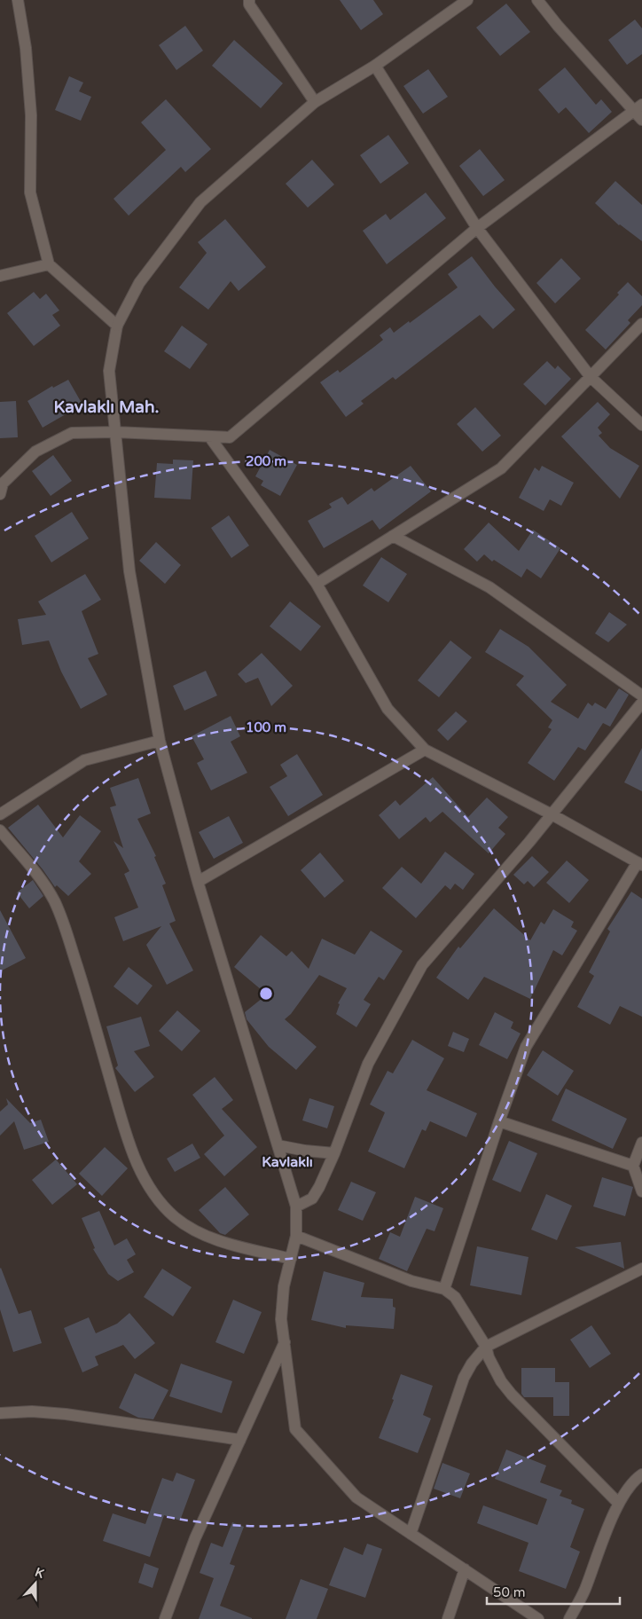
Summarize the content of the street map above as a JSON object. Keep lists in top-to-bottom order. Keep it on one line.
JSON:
{"districts":["Kavlaklı Mah.","Kavlaklı"],"scale_bar":"50 m","north":"top","rings":["200 m","100 m"]}
